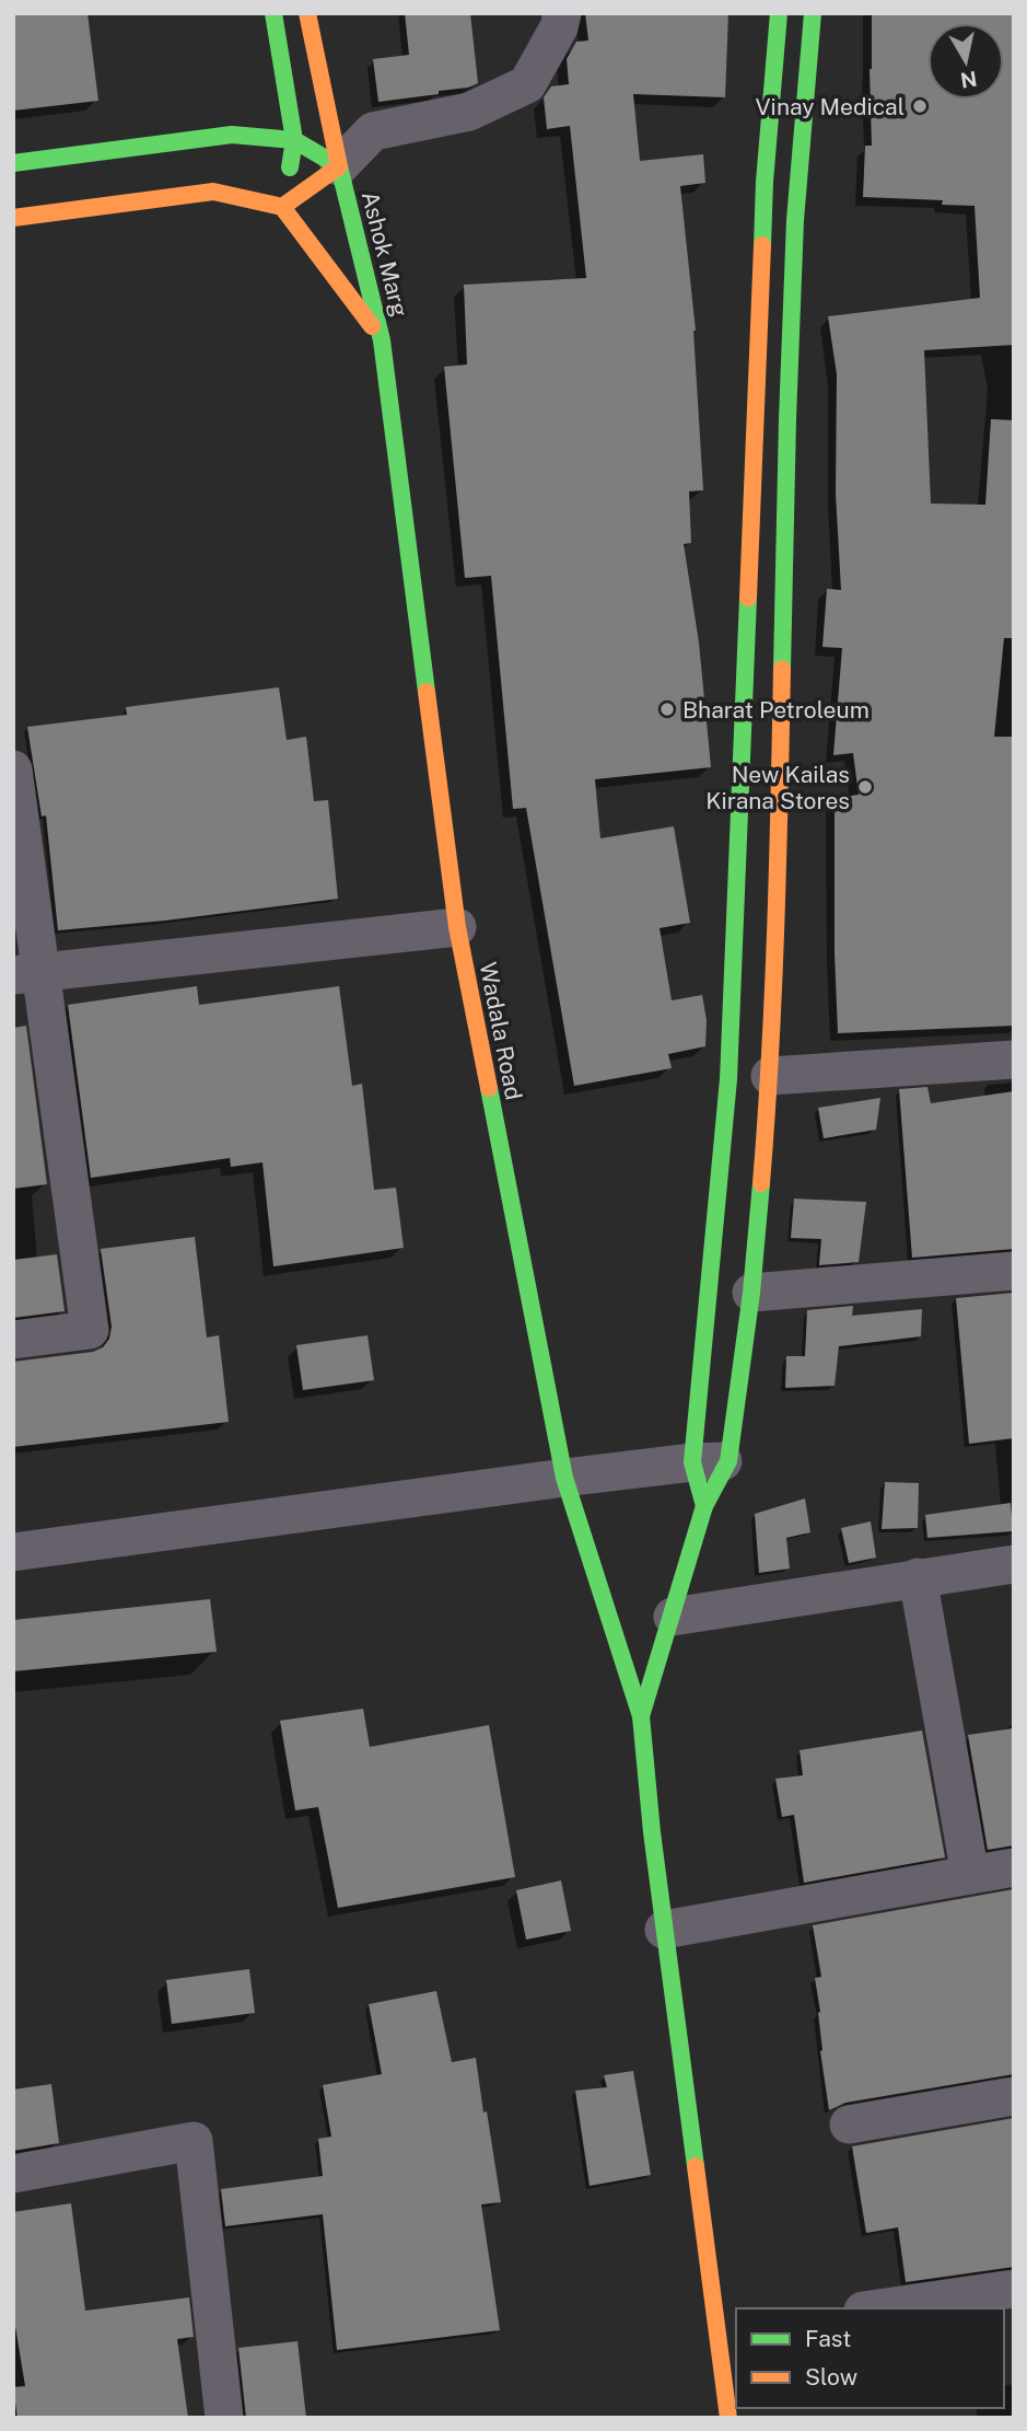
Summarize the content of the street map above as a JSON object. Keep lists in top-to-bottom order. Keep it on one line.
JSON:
{"streets":{"main road":["Ashok Marg","Wadala Road"]},"crossings":[["Ashok Marg","Wadala Road"]],"places":["Vinay Medical","Bharat Petroleum","New Kailas Kirana Stores"],"legend":["Fast","Slow"],"north":"bottom"}
